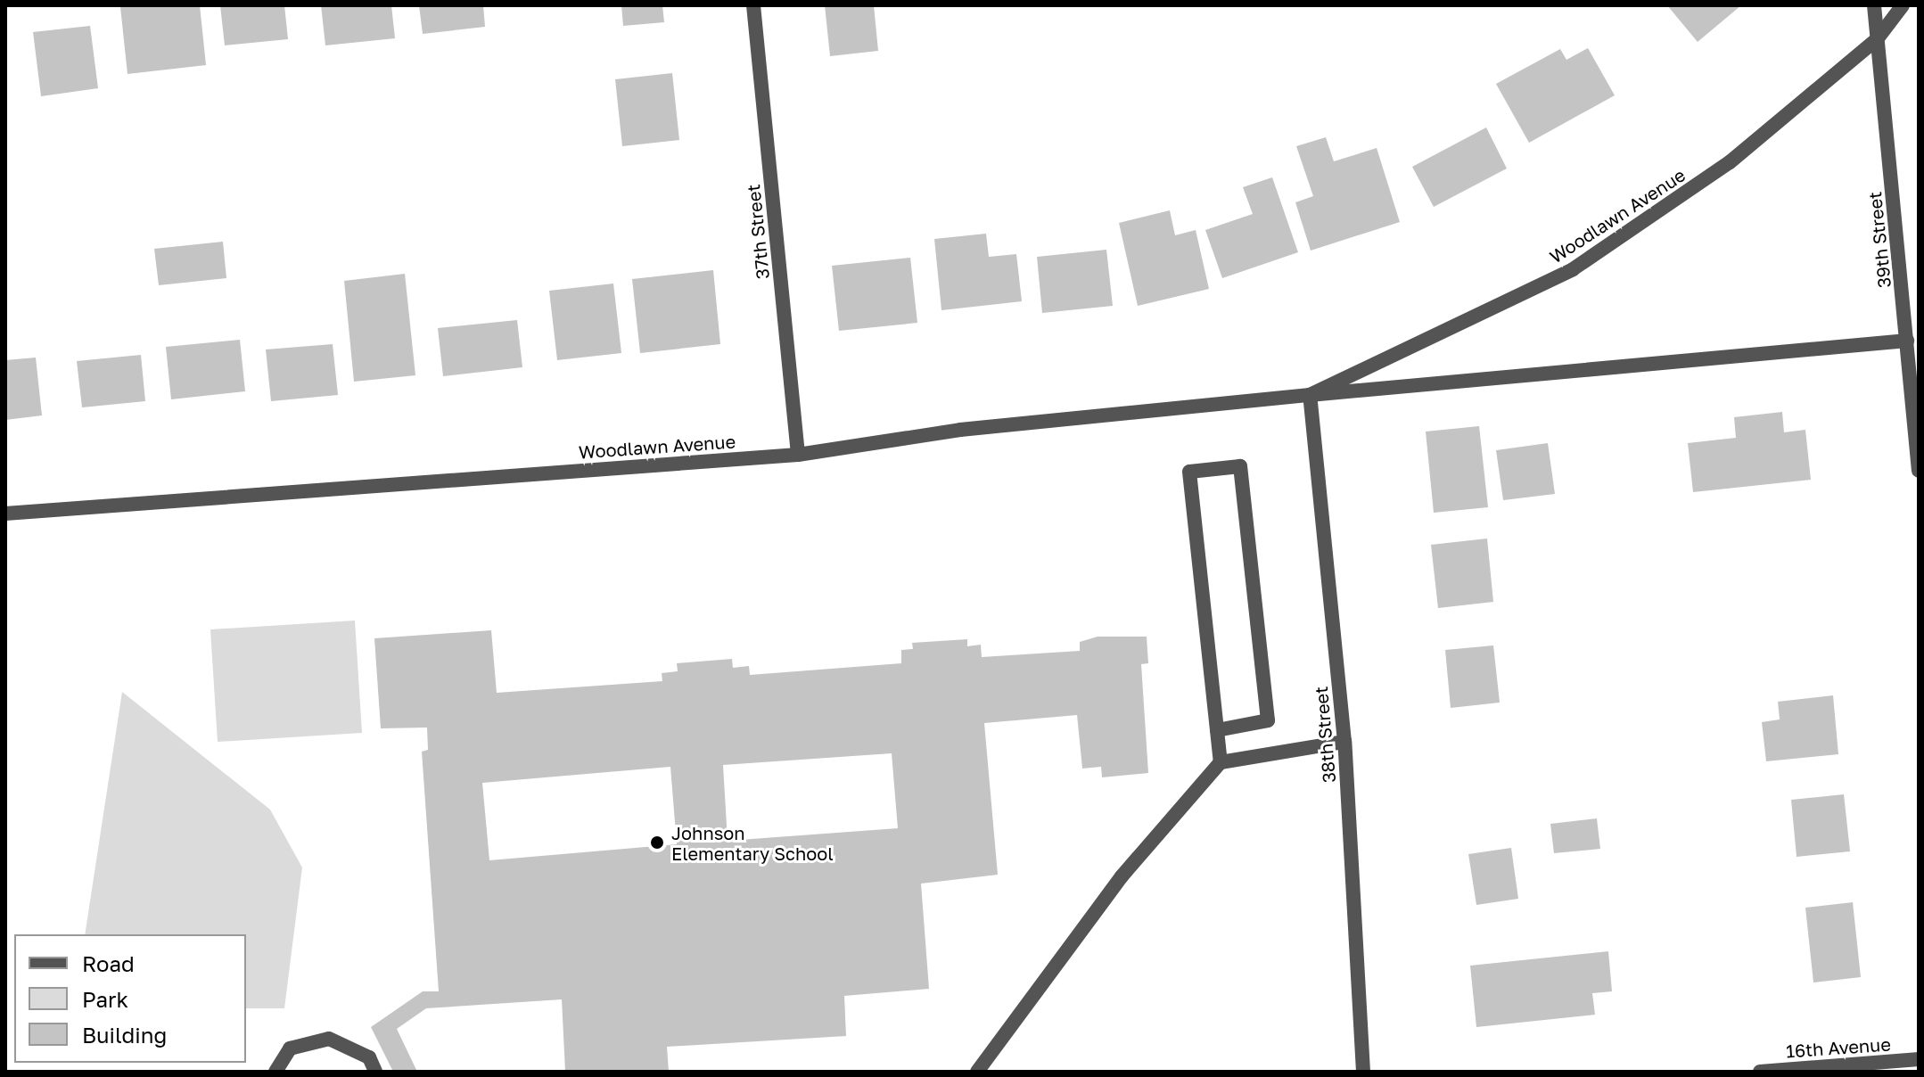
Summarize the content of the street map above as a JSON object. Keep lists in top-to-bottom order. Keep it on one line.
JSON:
{"streets":{"street":["Woodlawn Avenue","37th Street","39th Street","38th Street","16th Avenue"]},"crossings":[["Woodlawn Avenue","37th Street"],["Woodlawn Avenue","39th Street"],["Woodlawn Avenue","38th Street"]],"places":["Johnson Elementary School"],"legend":["Road","Park","Building"]}
